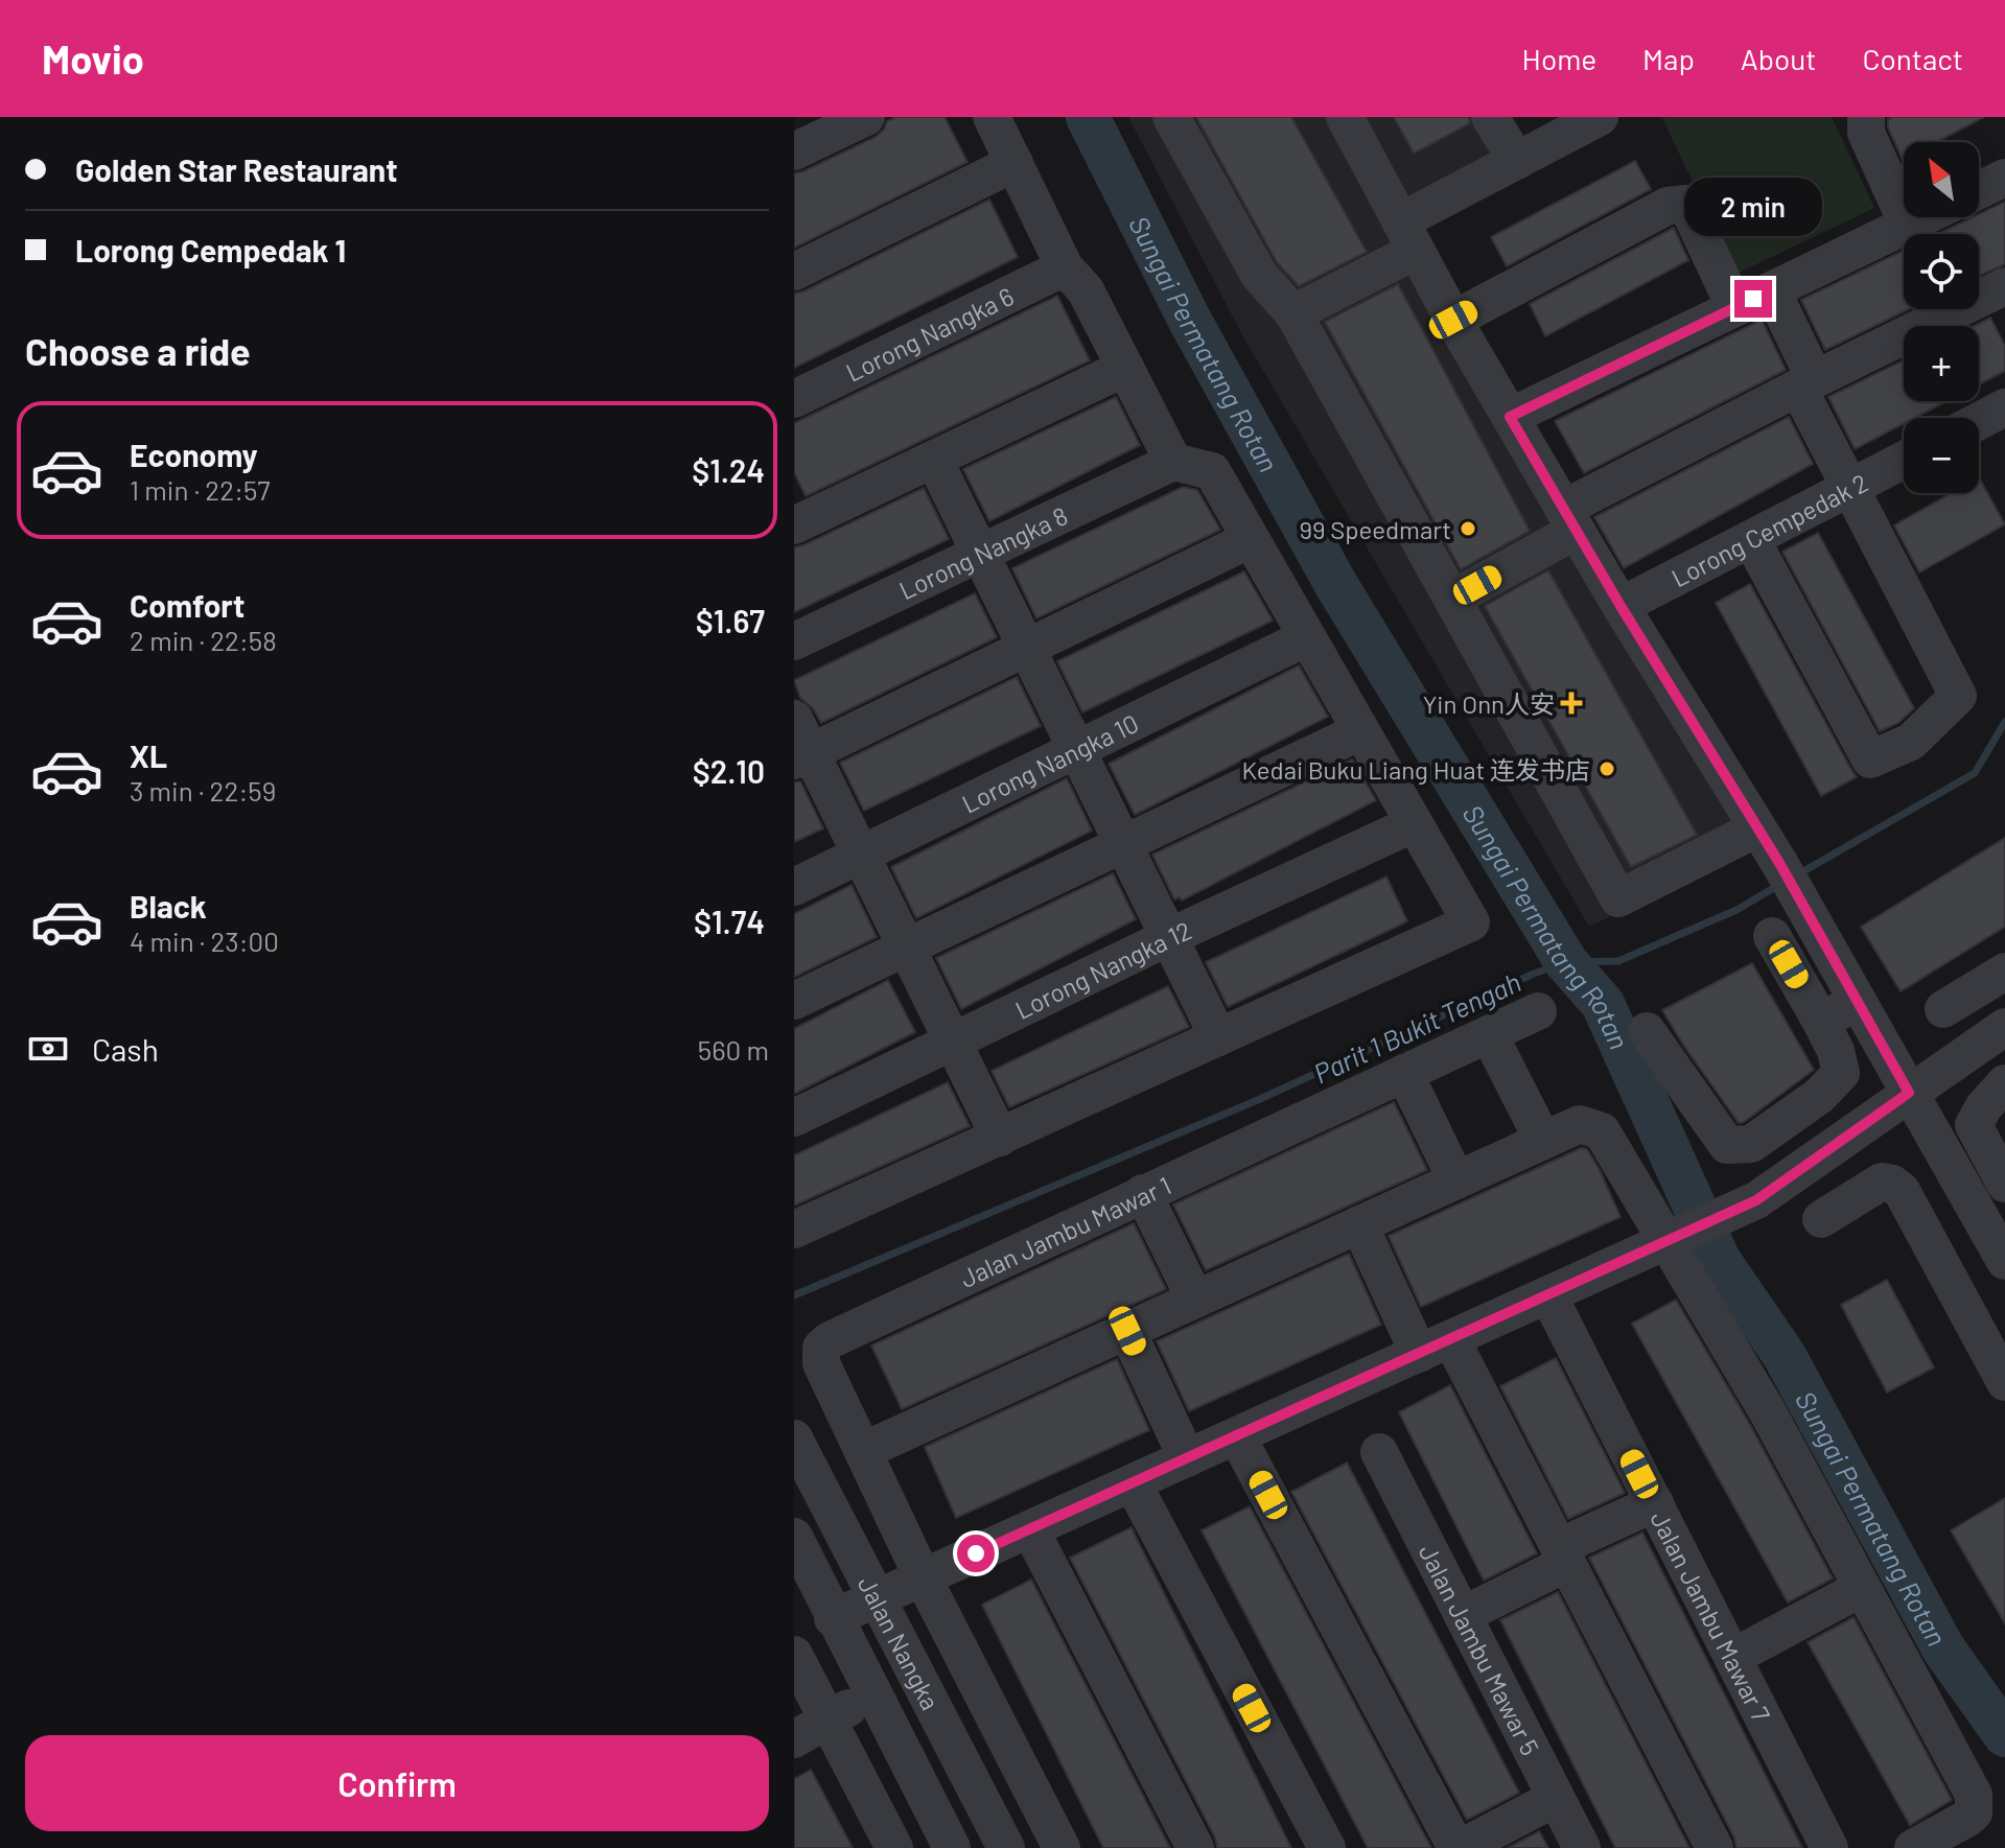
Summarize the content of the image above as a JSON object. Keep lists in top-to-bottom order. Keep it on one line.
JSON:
{"streets":{"street":["Lorong Nangka 6","Lorong Cempedak 2","Lorong Nangka 8","Lorong Nangka 10","Lorong Nangka 12","Jalan Jambu Mawar 1","Jalan Jambu Mawar 7","Jalan Nangka","Jalan Jambu Mawar 5"]},"water":["Sungai Permatang Rotan","Parit 1 Bukit Tengah"],"places":{"other":["99 Speedmart","Kedai Buku Liang Huat 连发书店"],"health":["Yin Onn人安"]},"north":"top left","page":{"header":"Movio","nav":["Home","Map","About","Contact"],"banner":["Golden Star Restaurant","Lorong Cempedak 1"],"map_buttons":["+","−"],"bubble":"2 min","heading":"Choose a ride","list":[{"name":"Economy","note":"1 min · 22:57","value":"$1.24"},{"name":"Comfort","note":"2 min · 22:58","value":"$1.67"},{"name":"XL","note":"3 min · 22:59","value":"$2.10"},{"name":"Black","note":"4 min · 23:00","value":"$1.74"}],"pay":["Cash","560 m"],"buttons":"Confirm"}}
